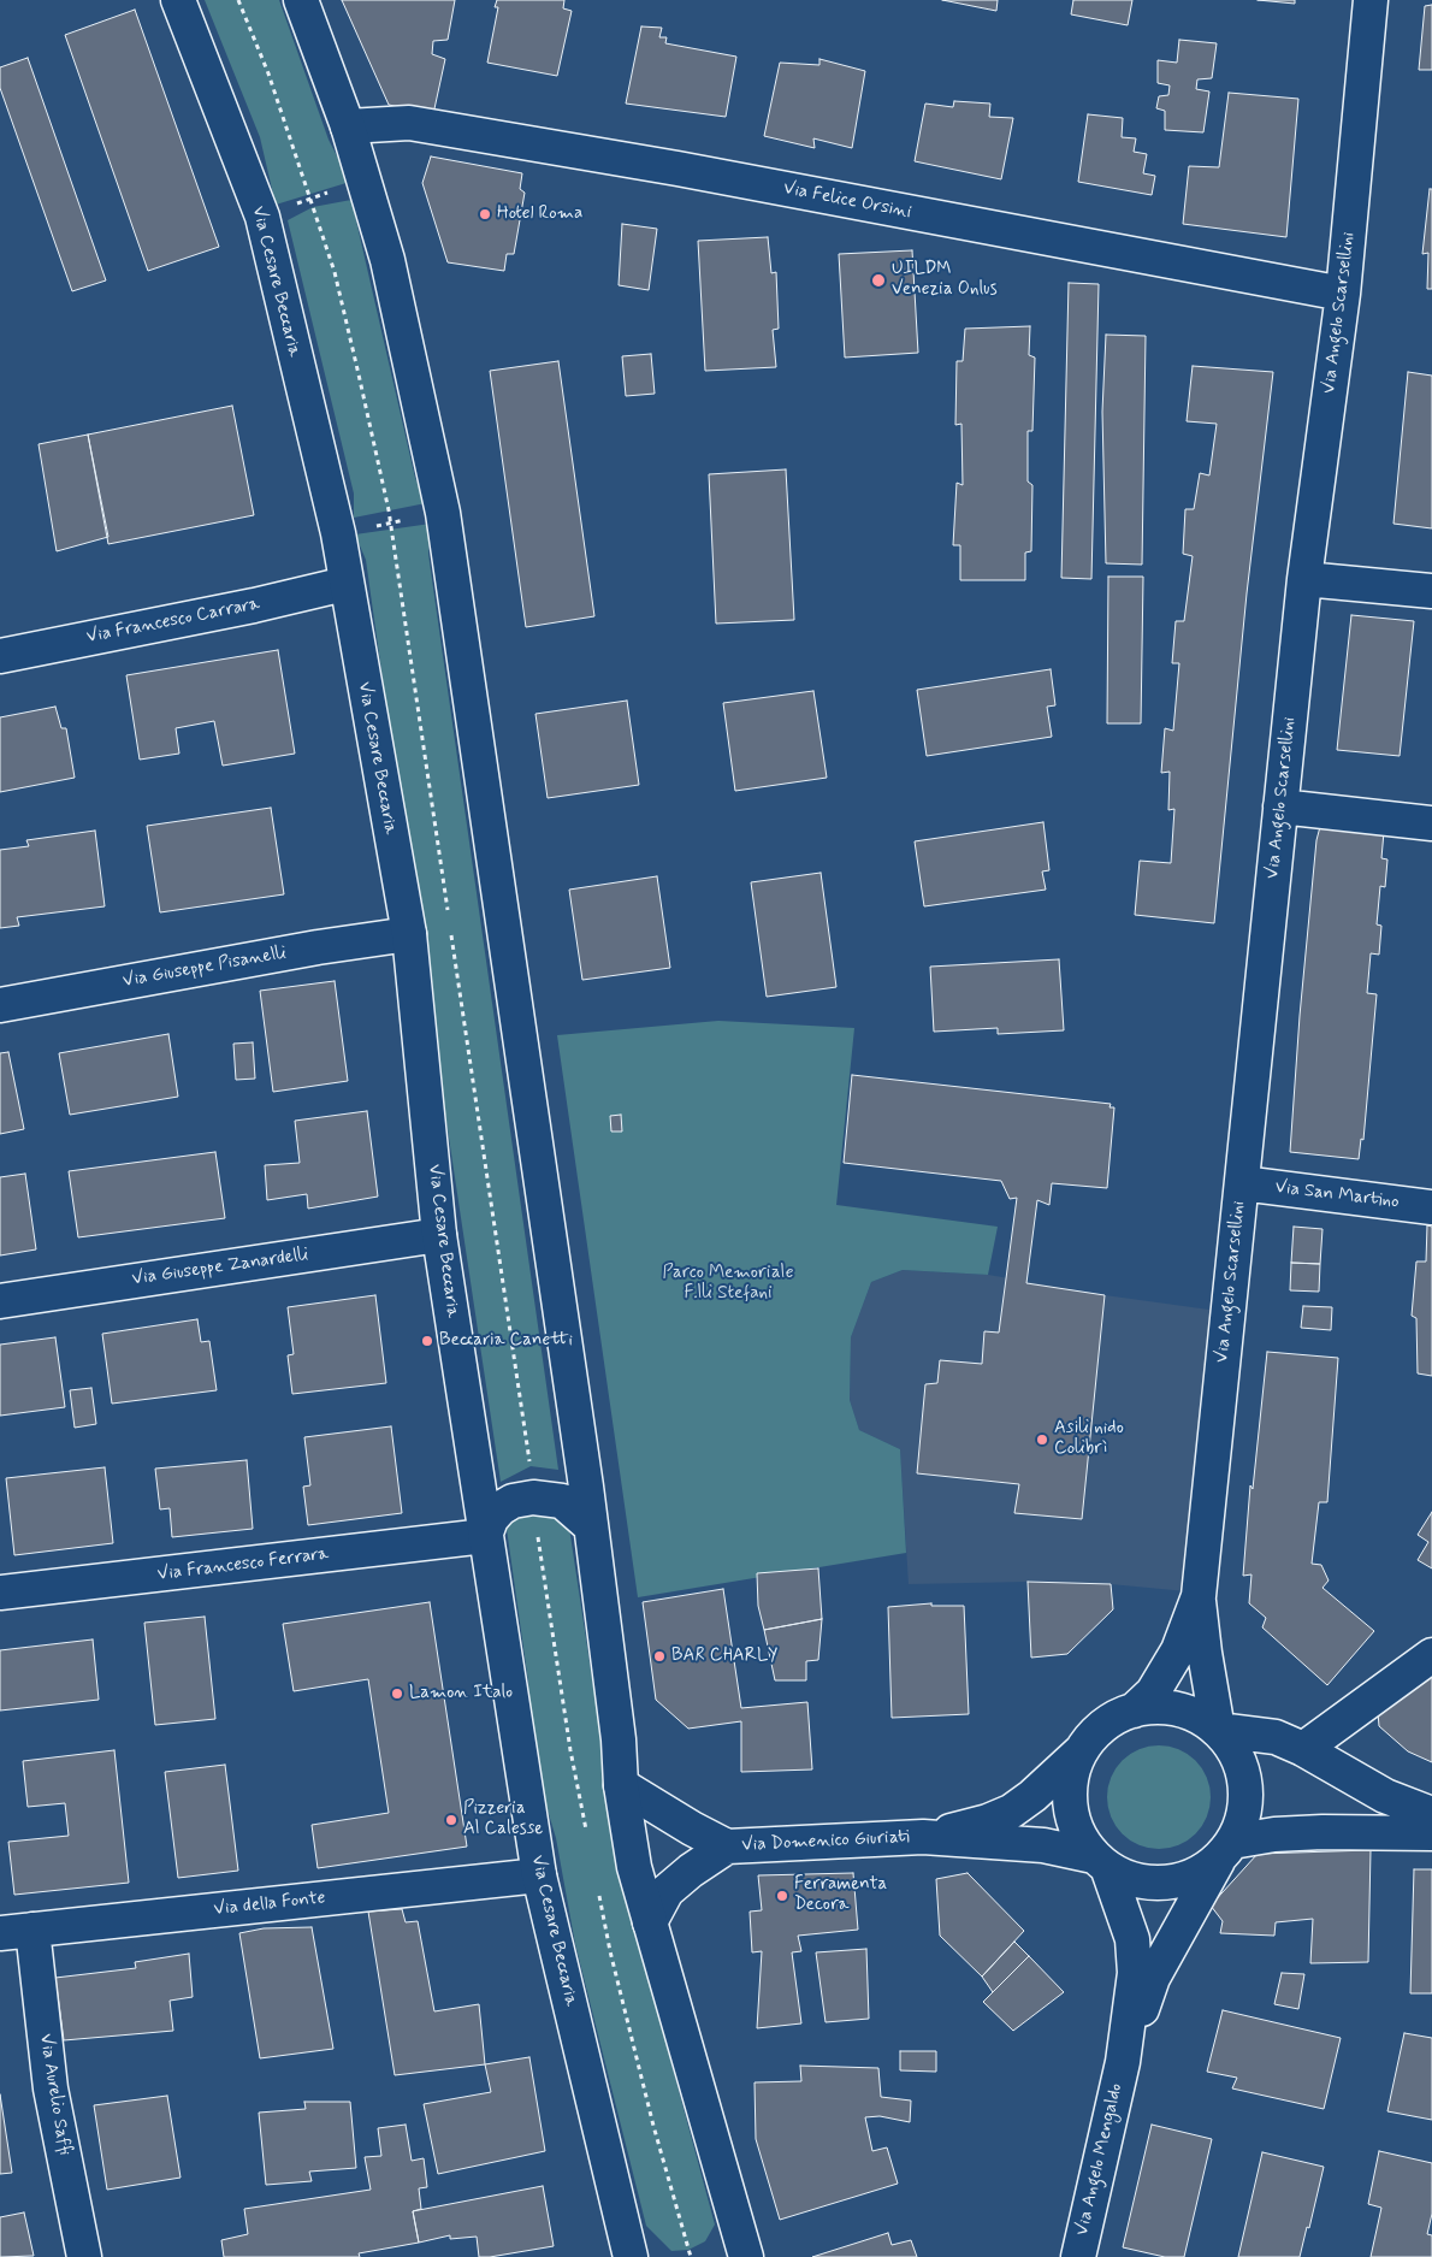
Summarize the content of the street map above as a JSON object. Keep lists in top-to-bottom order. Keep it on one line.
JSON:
{"streets":{"street":["Via Felice Orsini","Via Cesare Beccaria","Via Angelo Scarsellini","Via Francesco Carrara","Via Giuseppe Pisanelli","Via San Martino","Via Giuseppe Zanardelli","Via Francesco Ferrara","Via Domenico Giuriati","Via della Fonte","Via Aurelio Saffi","Via Angelo Mengaldo"]},"crossings":[["Via Felice Orsini","Via Angelo Scarsellini"],["Via Cesare Beccaria","Via Francesco Carrara"],["Via Cesare Beccaria","Via Giuseppe Pisanelli"],["Via Cesare Beccaria","Via Giuseppe Zanardelli"],["Via Cesare Beccaria","Via Francesco Ferrara"],["Via Cesare Beccaria","Via della Fonte"],["Via Angelo Scarsellini","Via San Martino"],["Via della Fonte","Via Aurelio Saffi"]],"parks":["Parco Memoriale F.lli Stefani"],"places":["Hotel Roma","UILDM Venezia Onlus","Beccaria Canetti","Asili nido Colibrì","BAR CHARLY","Lamon Italo","Pizzeria Al Calesse","Ferramenta Decora"]}
